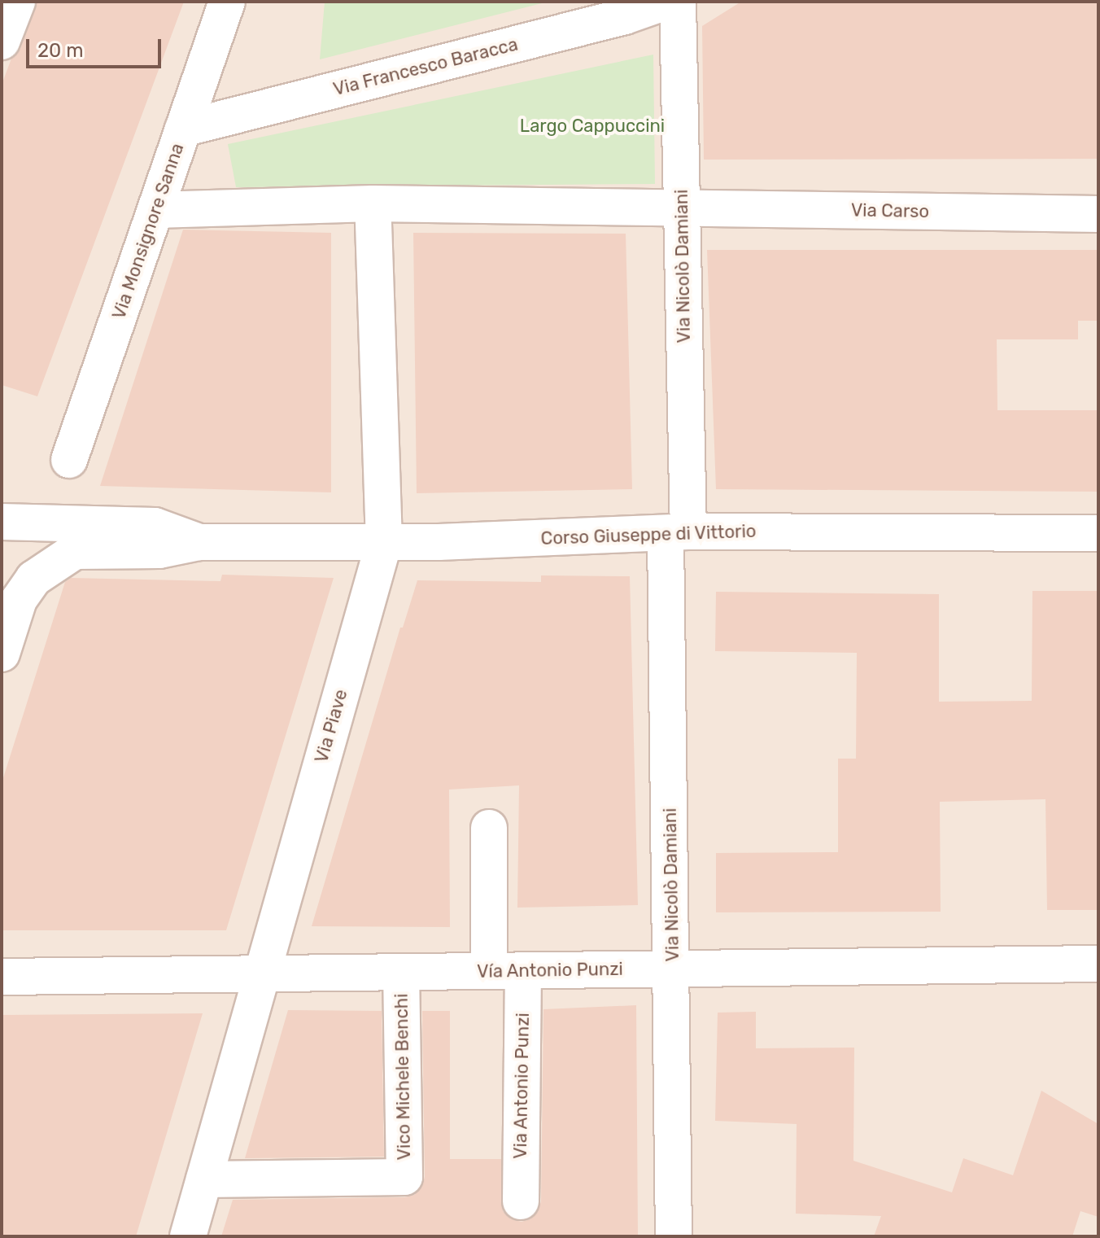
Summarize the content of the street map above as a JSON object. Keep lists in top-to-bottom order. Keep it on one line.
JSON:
{"streets":{"street":["Via Francesco Baracca","Via Carso","Via Monsignore Sanna","Via Nicolò Damiani","Corso Giuseppe di Vittorio","Via Piave","Vía Antonio Punzi","Vico Michele Benchi","Via Antonio Punzi"]},"crossings":[["Via Francesco Baracca","Via Monsignore Sanna"],["Via Carso","Via Nicolò Damiani"],["Via Nicolò Damiani","Corso Giuseppe di Vittorio"],["Via Nicolò Damiani","Vía Antonio Punzi"],["Corso Giuseppe di Vittorio","Via Piave"],["Via Piave","Vía Antonio Punzi"],["Via Piave","Vico Michele Benchi"],["Vía Antonio Punzi","Vico Michele Benchi"],["Vía Antonio Punzi","Via Antonio Punzi"]],"parks":["Largo Cappuccini"],"scale_bar":"20 m"}
